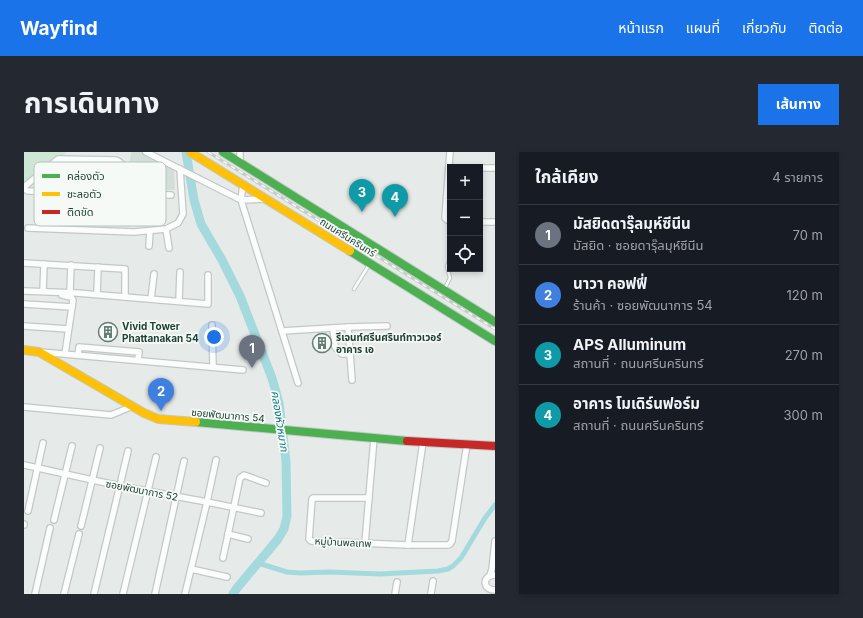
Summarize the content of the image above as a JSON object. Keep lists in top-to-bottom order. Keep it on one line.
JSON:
{"streets":{"main road":["ถนนศรีนครินทร์","ซอยพัฒนาการ 54"],"street":["ซอยพัฒนาการ 52","หมู่บ้านพลเทพ"]},"crossings":[["ซอยพัฒนาการ 54","หมู่บ้านพลเทพ"]],"water":["คลองหัวหมาก"],"places":{"building":["Vivid Tower Phattanakan 54","รีเจนท์ศรีนศรินท์ทาวเวอร์ อาคาร เอ"]},"legend":["คล่องตัว","ชะลอตัว","ติดขัด"],"page":{"header":"Wayfind","nav":["หน้าแรก","แผนที่","เกี่ยวกับ","ติดต่อ"],"title":"การเดินทาง","buttons":"เส้นทาง","heading":["ใกล้เคียง","4 รายการ"],"map_buttons":["+","−"],"pins":["3","4","1","2"],"list":[{"mark":"1","name":"มัสยิดดารุ๊ลมุห์ซีนีน","note":"มัสยิด · ซอยดารุ๊ลมุห์ซีนีน","value":"70 m"},{"mark":"2","name":"นาวา คอฟฟี่","note":"ร้านค้า · ซอยพัฒนาการ 54","value":"120 m"},{"mark":"3","name":"APS Alluminum","note":"สถานที่ · ถนนศรีนครินทร์","value":"270 m"},{"mark":"4","name":"อาคาร โมเดิร์นฟอร์ม","note":"สถานที่ · ถนนศรีนครินทร์","value":"300 m"}]}}
